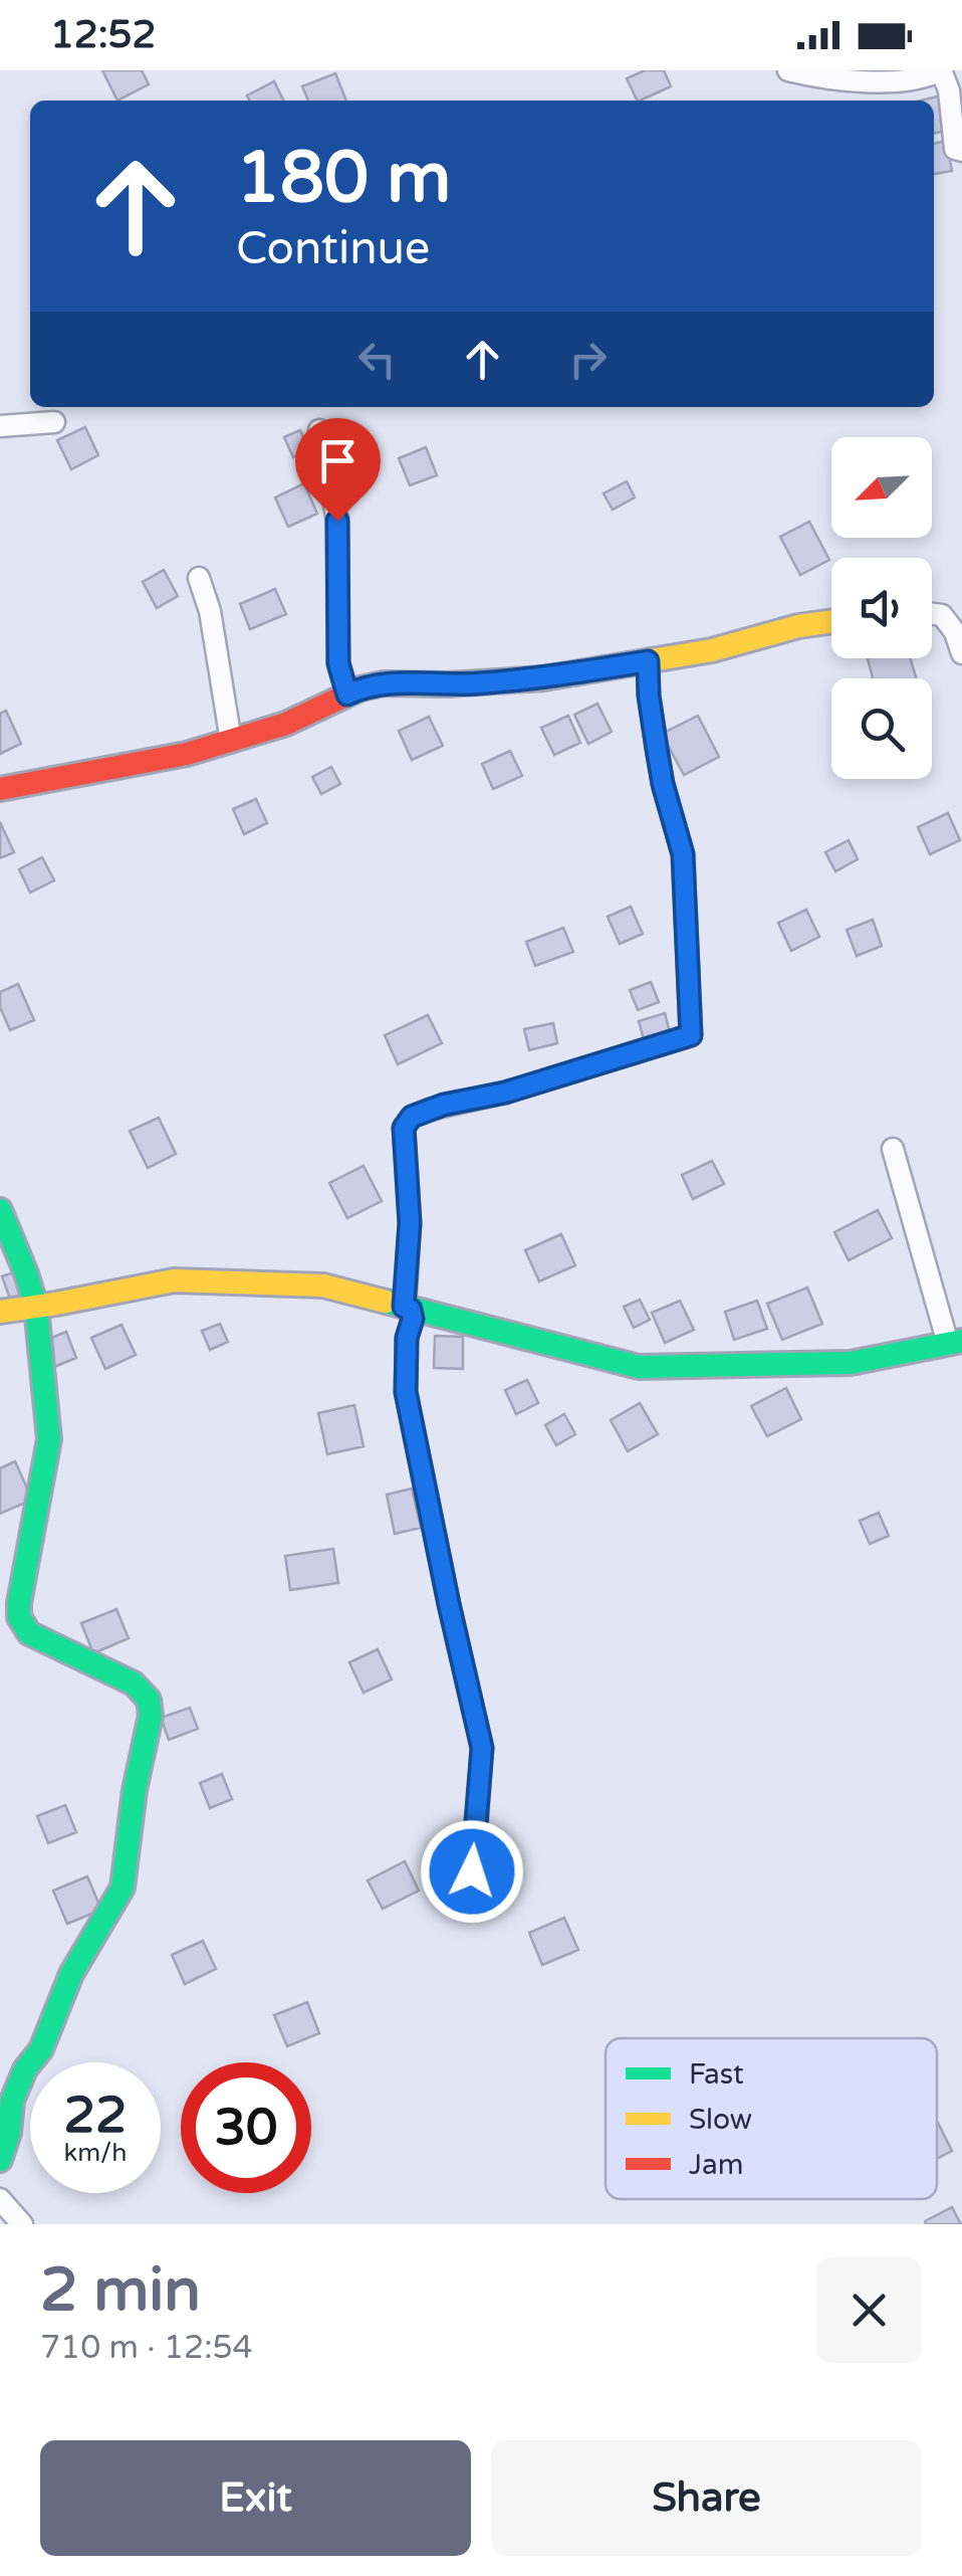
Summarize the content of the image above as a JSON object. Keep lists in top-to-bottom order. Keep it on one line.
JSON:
{"legend":["Fast","Slow","Jam"],"north":"bottom left","page":{"status":"12:52","turn":["180 m","Continue"],"speed":"22 km/h","limit":"30","heading":["2 min","710 m · 12:54"],"buttons":["Exit","Share"]}}
